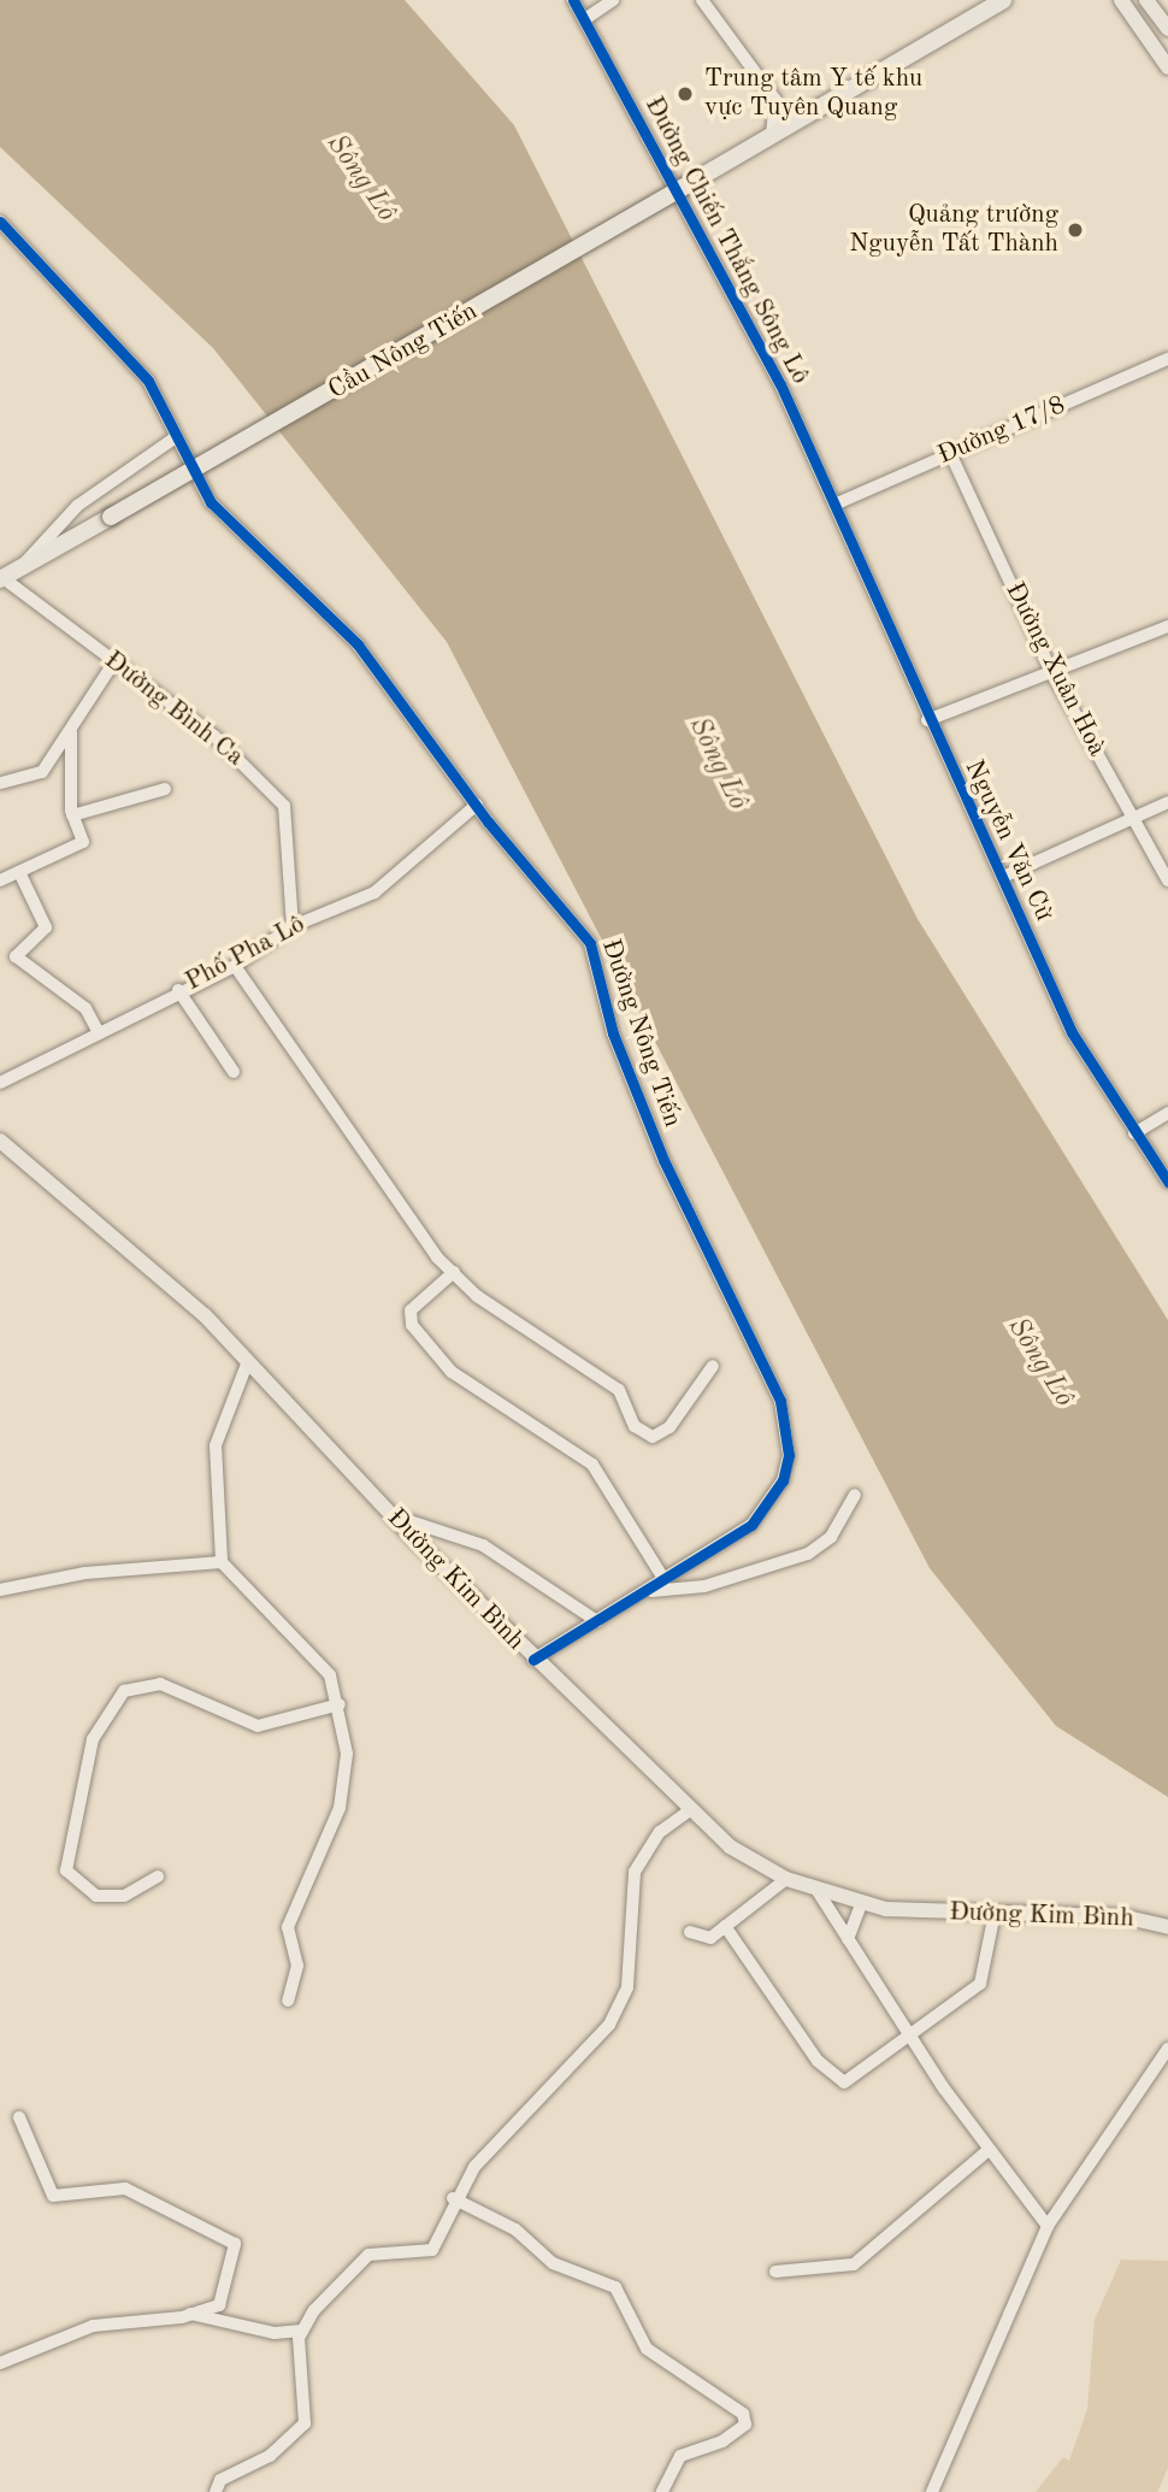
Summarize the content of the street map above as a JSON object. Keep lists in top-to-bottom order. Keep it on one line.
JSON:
{"streets":{"highway":["Cầu Nông Tiến"],"main road":["Đường Kim Bình"],"street":["Đường Chiến Thắng Sông Lô","Đường 17/8","Đường Xuân Hoà","Đường Bình Ca","Nguyễn Văn Cừ","Phố Pha Lô","Đường Nông Tiến"]},"crossings":[["Đường Chiến Thắng Sông Lô","Đường 17/8"],["Đường Chiến Thắng Sông Lô","Nguyễn Văn Cừ"],["Cầu Nông Tiến","Đường Bình Ca"],["Đường 17/8","Đường Xuân Hoà"],["Đường 17/8","Nguyễn Văn Cừ"],["Đường Bình Ca","Phố Pha Lô"],["Phố Pha Lô","Đường Nông Tiến"],["Đường Nông Tiến","Đường Kim Bình"]],"water":["Sông Lô"],"places":["Trung tâm Y tế khu vực Tuyên Quang","Quảng trường Nguyễn Tất Thành"]}
